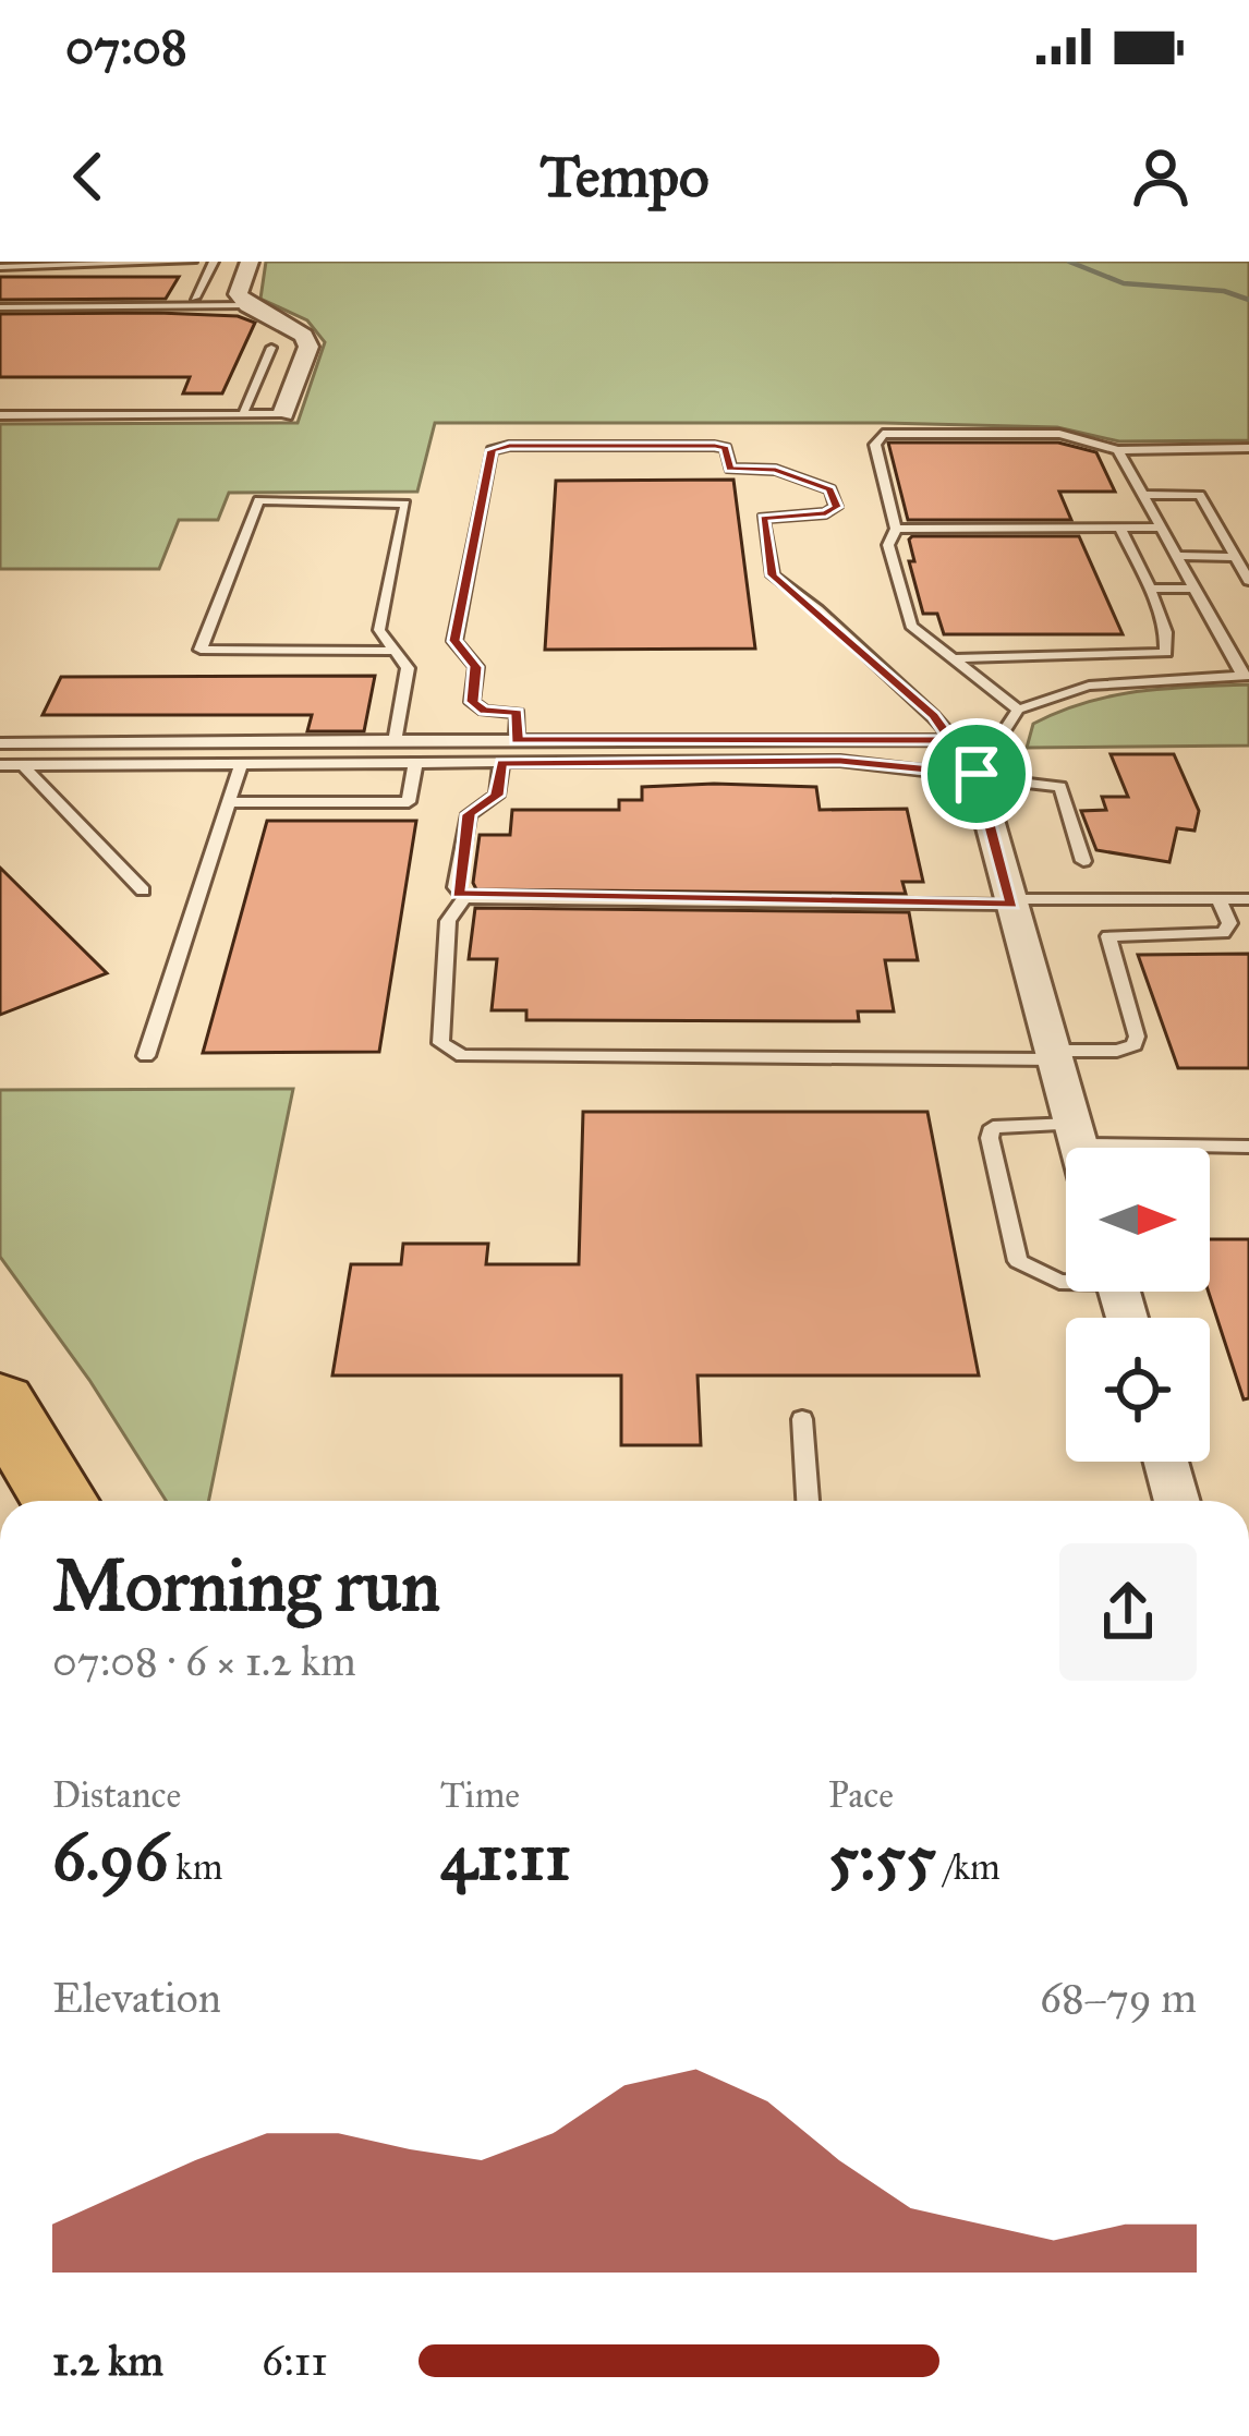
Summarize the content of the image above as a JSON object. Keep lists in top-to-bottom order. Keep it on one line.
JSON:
{"north":"right","page":{"status":"07:08","header":"Tempo","heading":["Morning run","07:08 · 6 × 1.2 km"],"stats":[["Distance","6.96 km"],["Time","41:11"],["Pace","5:55 /km"]],"chart":["Elevation","68–79 m"],"list":[{"name":"1.2 km","note":"6:11"}]}}
